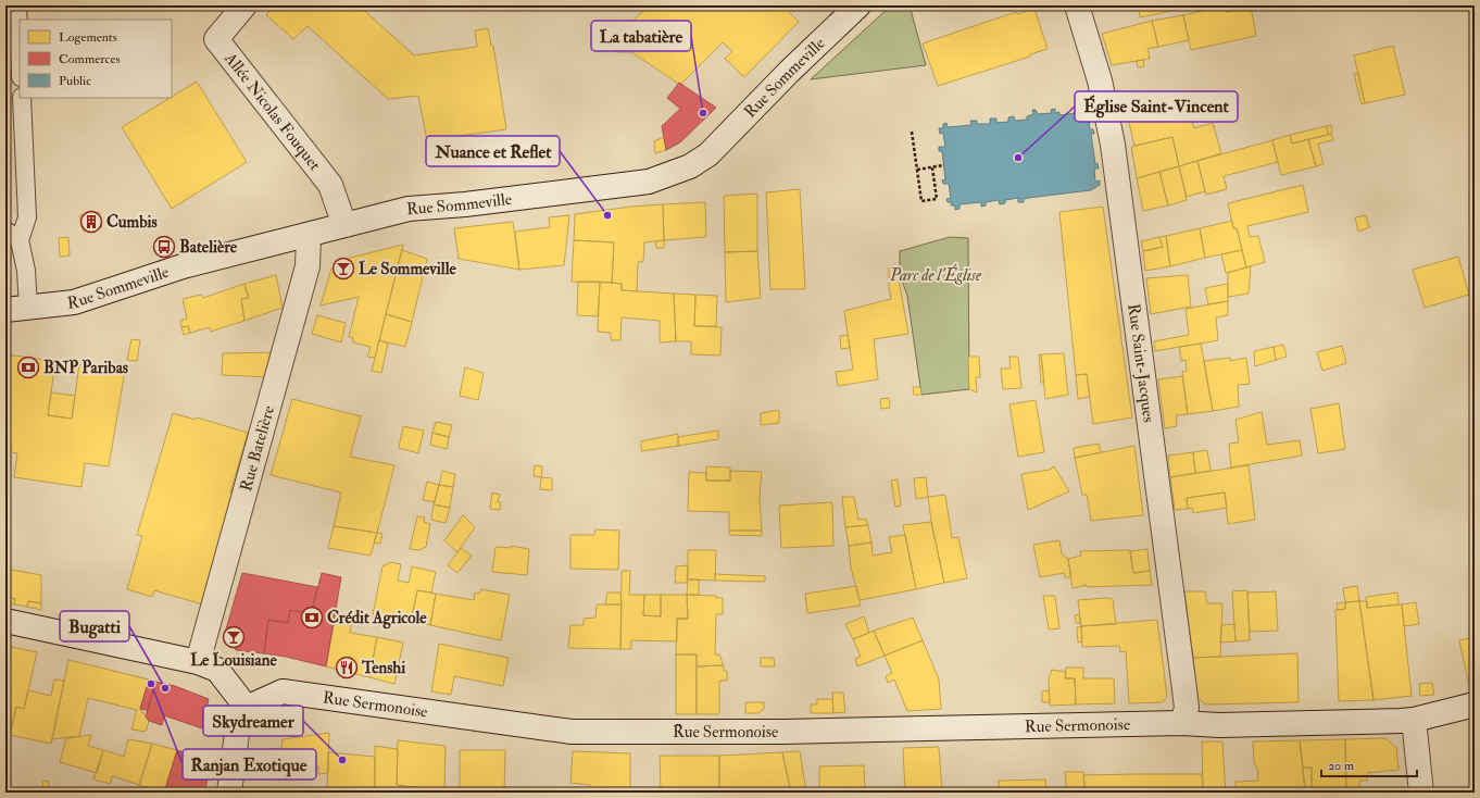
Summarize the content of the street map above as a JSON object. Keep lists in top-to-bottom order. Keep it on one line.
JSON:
{"streets":{"street":["Rue Sommeville","Allée Nicolas Fouquet","Rue Saint-Jacques","Rue Batelière","Rue Sermonoise"]},"crossings":[["Rue Sommeville","Allée Nicolas Fouquet"],["Rue Sommeville","Rue Batelière"],["Rue Saint-Jacques","Rue Sermonoise"]],"parks":["Parc de l'Église"],"places":{"other":["La tabatière","Église Saint-Vincent","Nuance et Reflet","Ranjan Exotique","Bugatti","Skydreamer"],"building":["Cumbis"],"bus stop":["Batelière"],"bar":["Le Sommeville","Le Louisiane"],"bank":["BNP Paribas","Crédit Agricole"],"restaurant":["Tenshi"]},"legend":["Logements","Commerces","Public"],"scale_bar":"20 m"}
